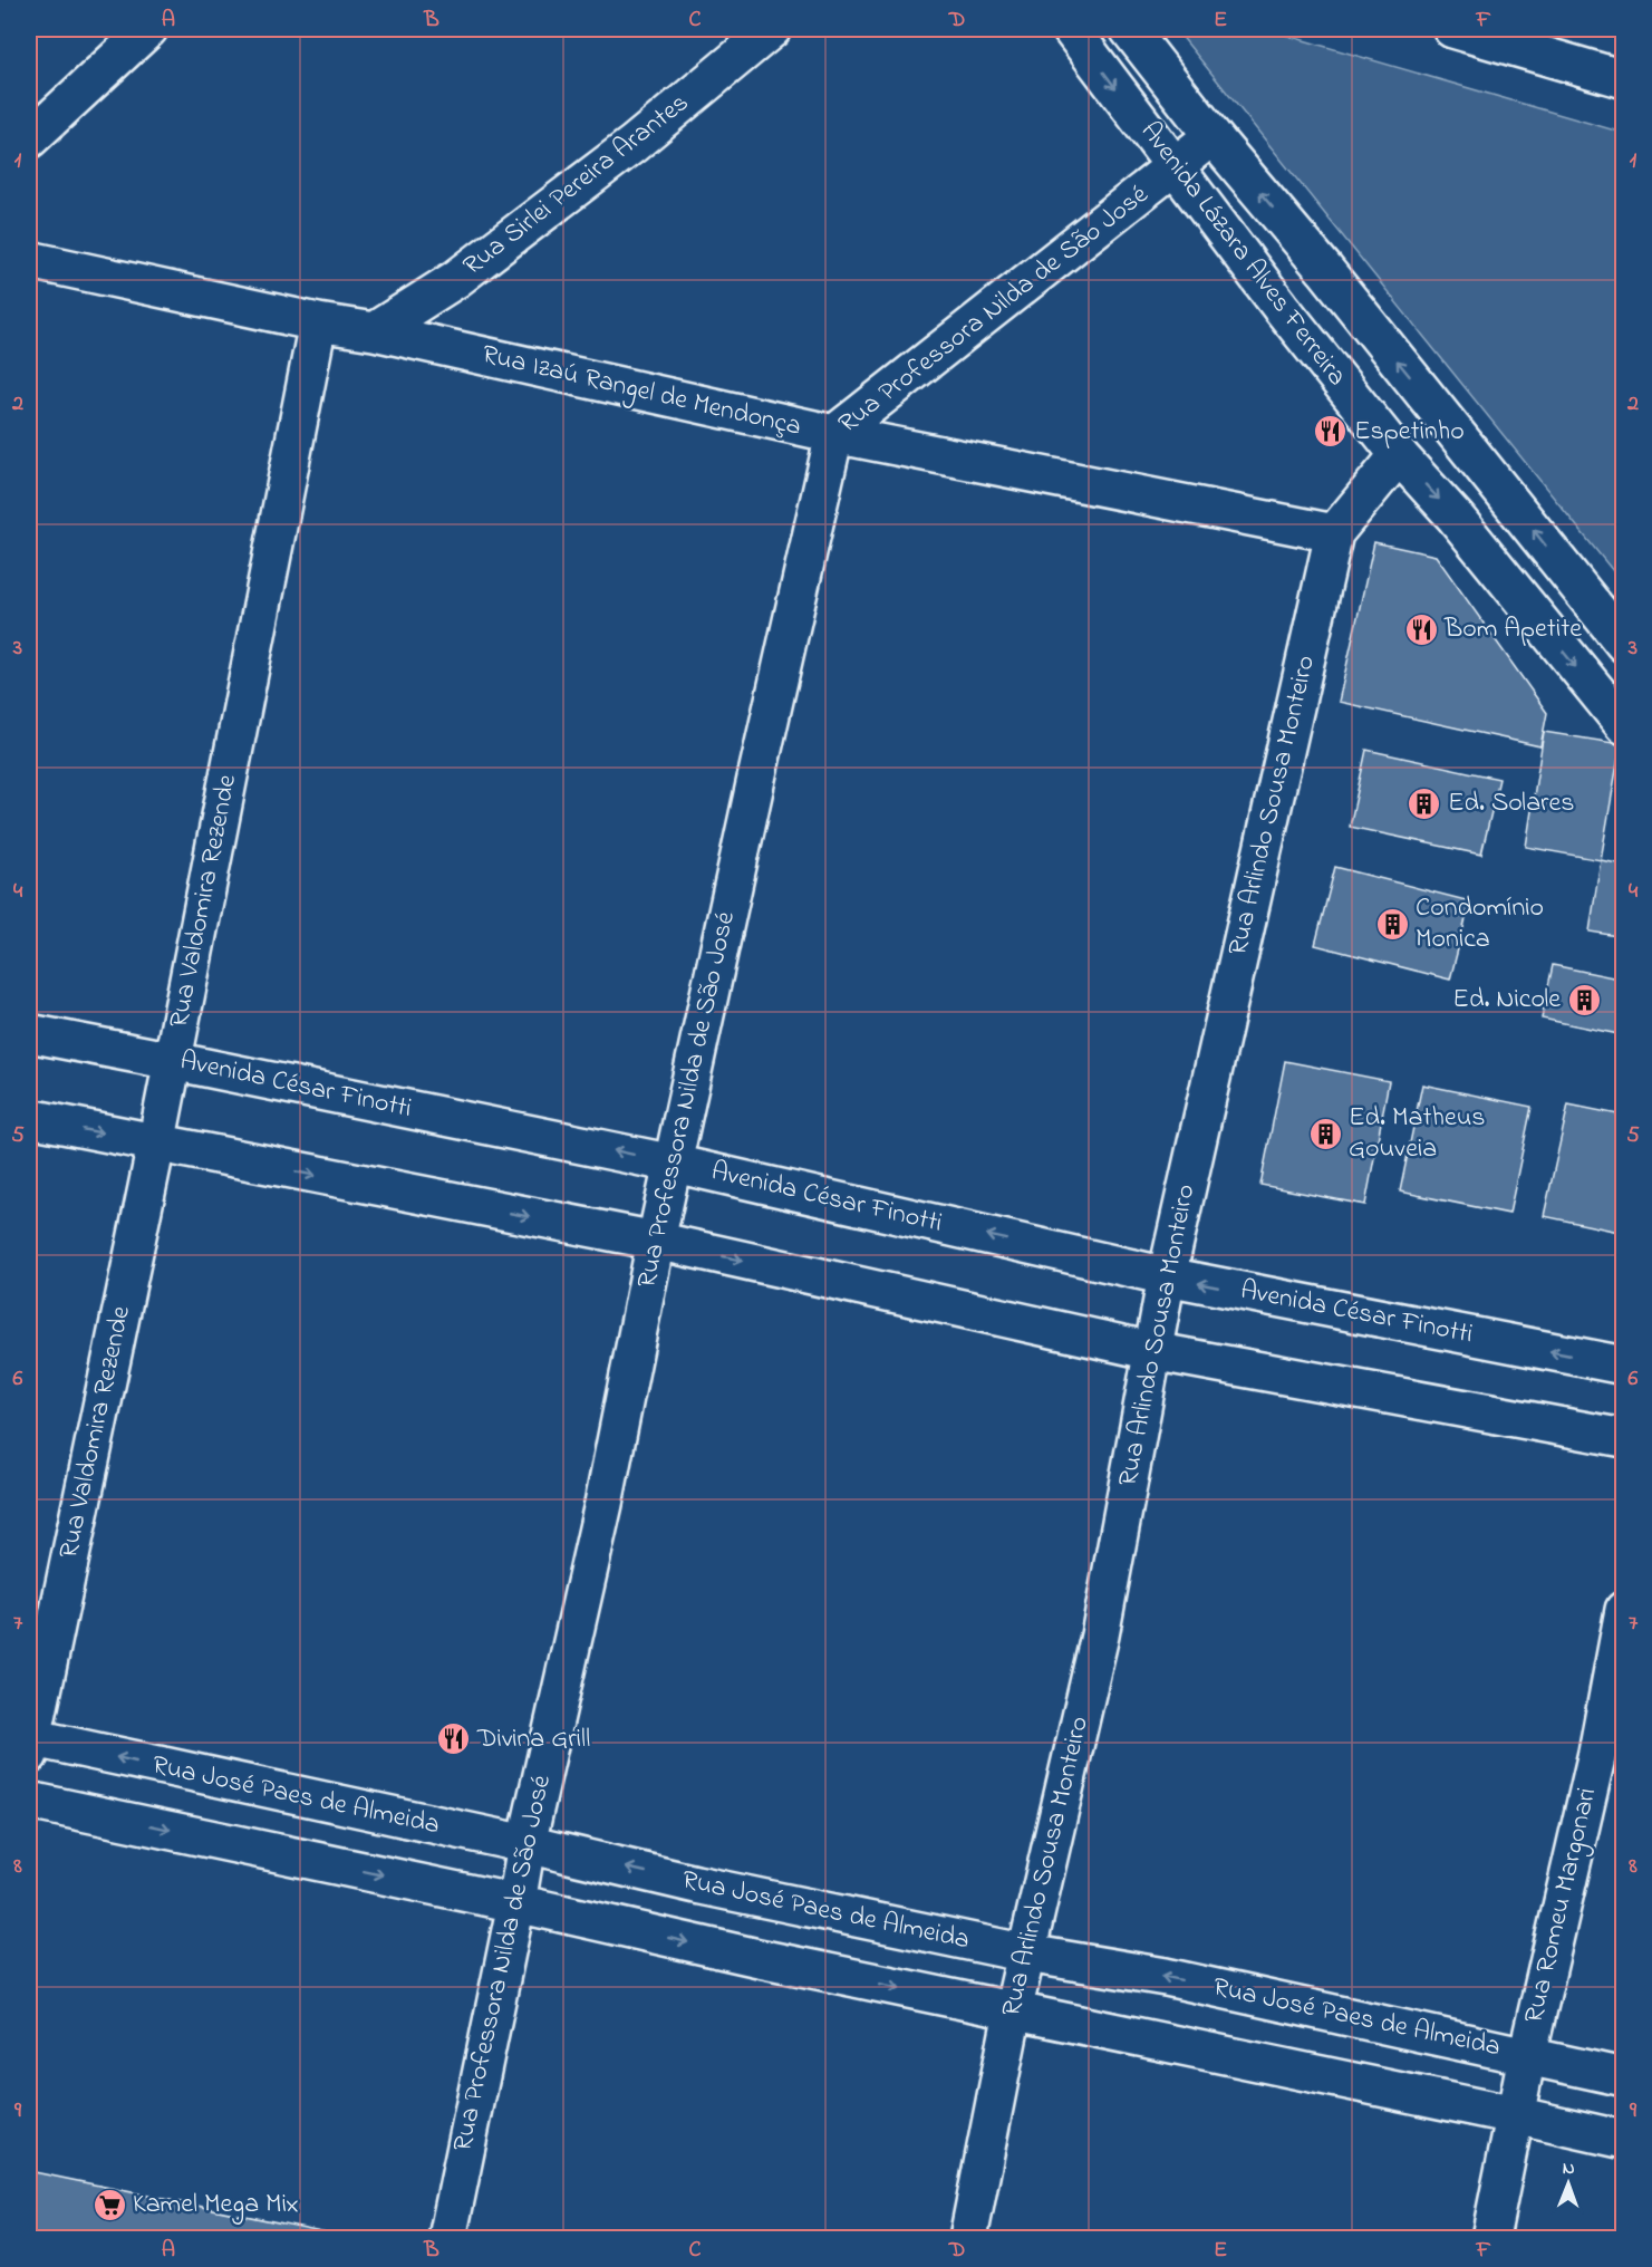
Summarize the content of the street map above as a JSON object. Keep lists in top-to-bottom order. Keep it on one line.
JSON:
{"streets":{"street":["Rua Sirlei Pereira Arantes","Avenida Lázara Alves Ferreira","Rua Professora Nilda de São José","Rua Izaú Rangel de Mendonça","Rua Arlindo Sousa Monteiro","Rua Valdomira Rezende","Avenida César Finotti","Rua José Paes de Almeida","Rua Romeu Margonari"]},"crossings":[["Rua Sirlei Pereira Arantes","Rua Izaú Rangel de Mendonça"],["Avenida Lázara Alves Ferreira","Rua Professora Nilda de São José"],["Avenida Lázara Alves Ferreira","Rua Arlindo Sousa Monteiro"],["Rua Professora Nilda de São José","Rua Izaú Rangel de Mendonça"],["Rua Professora Nilda de São José","Avenida César Finotti"],["Rua Professora Nilda de São José","Rua José Paes de Almeida"],["Rua Izaú Rangel de Mendonça","Rua Arlindo Sousa Monteiro"],["Rua Izaú Rangel de Mendonça","Rua Valdomira Rezende"],["Rua Arlindo Sousa Monteiro","Avenida César Finotti"],["Rua Arlindo Sousa Monteiro","Rua José Paes de Almeida"],["Rua Valdomira Rezende","Avenida César Finotti"],["Rua Valdomira Rezende","Rua José Paes de Almeida"],["Rua José Paes de Almeida","Rua Romeu Margonari"]],"places":{"restaurant":["Espetinho","Bom Apetite","Divina Grill"],"building":["Ed. Solares","Condomínio Monica","Ed. Nicole","Ed. Matheus Gouveia"],"supermarket":["Kamel Mega Mix"]},"north":"top","grid":{"columns":["A","B","C","D","E","F"],"rows":["1","2","3","4","5","6","7","8","9"]}}
